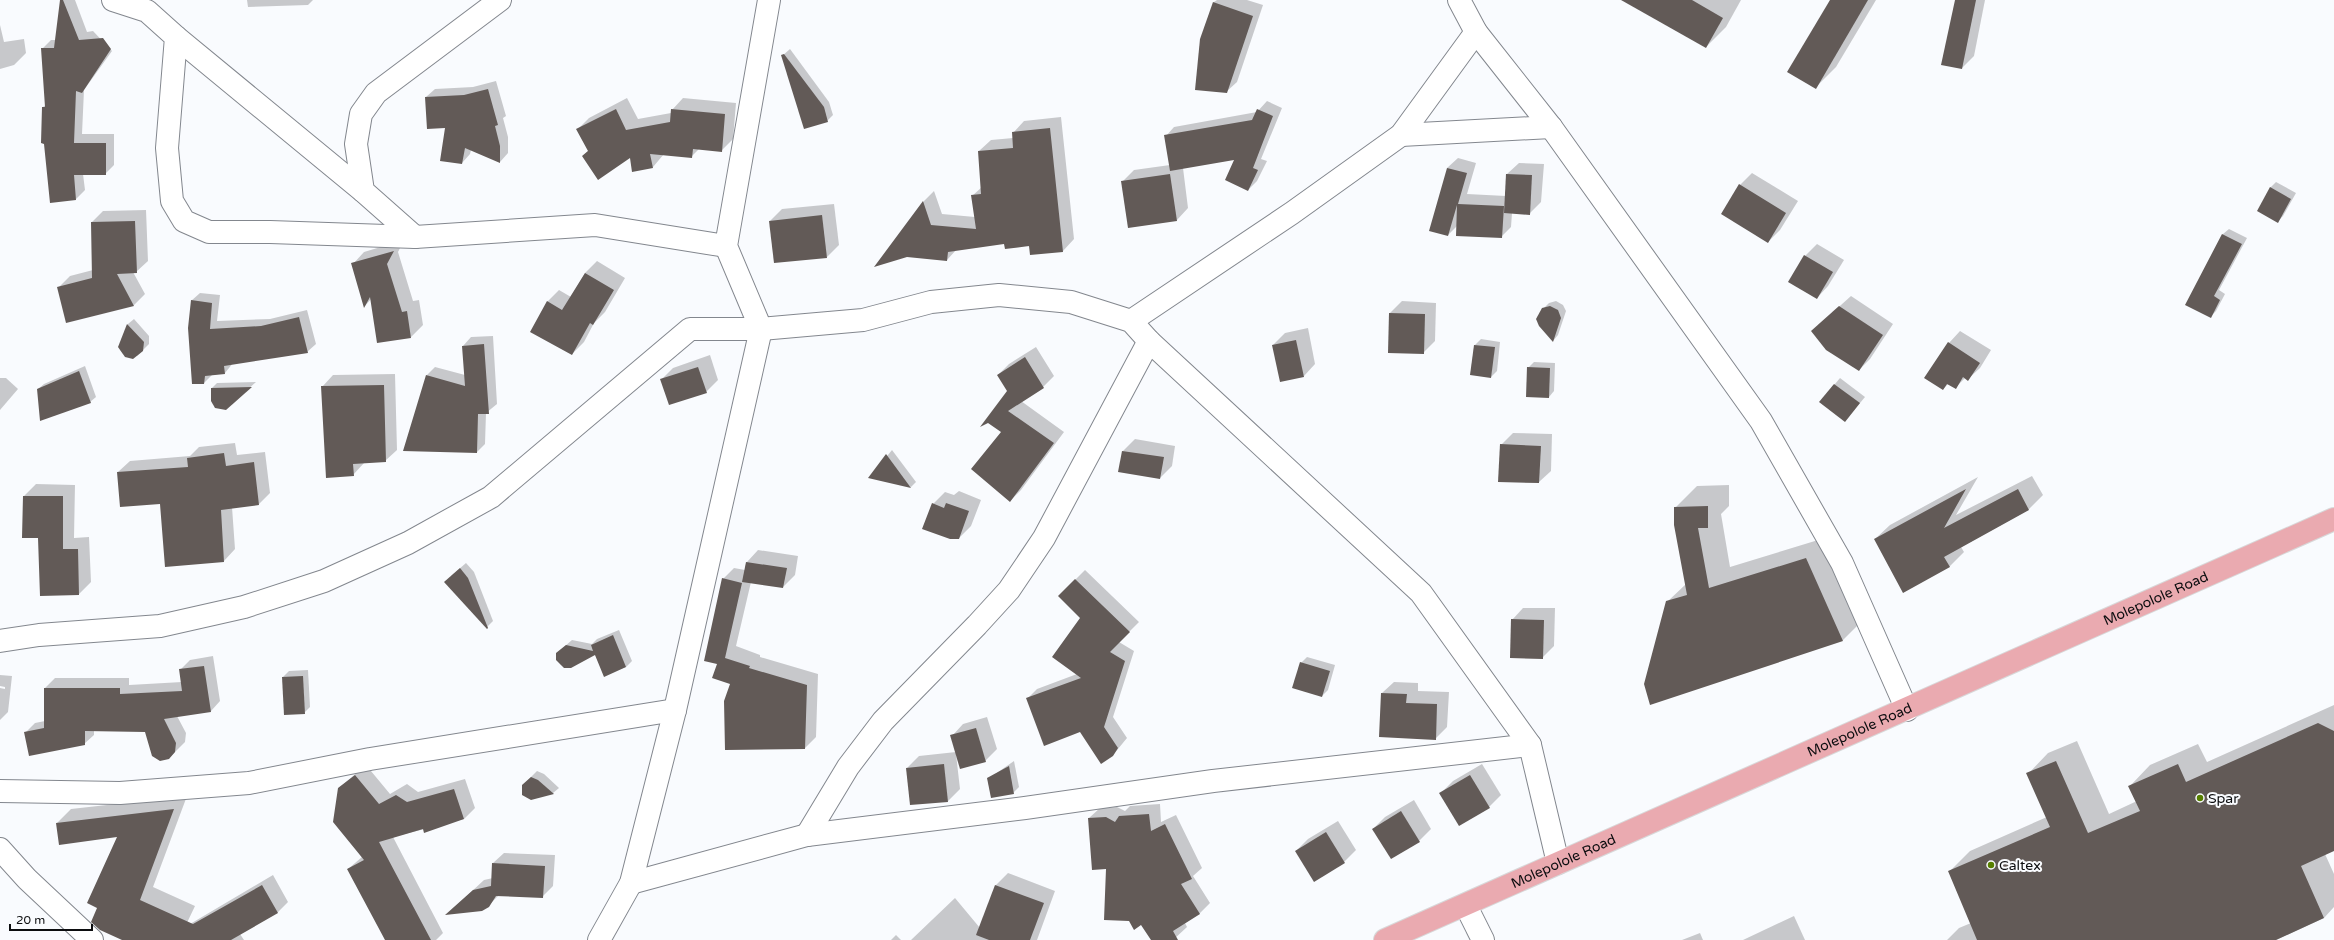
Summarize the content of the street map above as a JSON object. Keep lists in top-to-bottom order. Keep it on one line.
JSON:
{"streets":{"main road":["Molepolole Road"]},"places":["Spar","Caltex"],"scale_bar":"20 m"}
